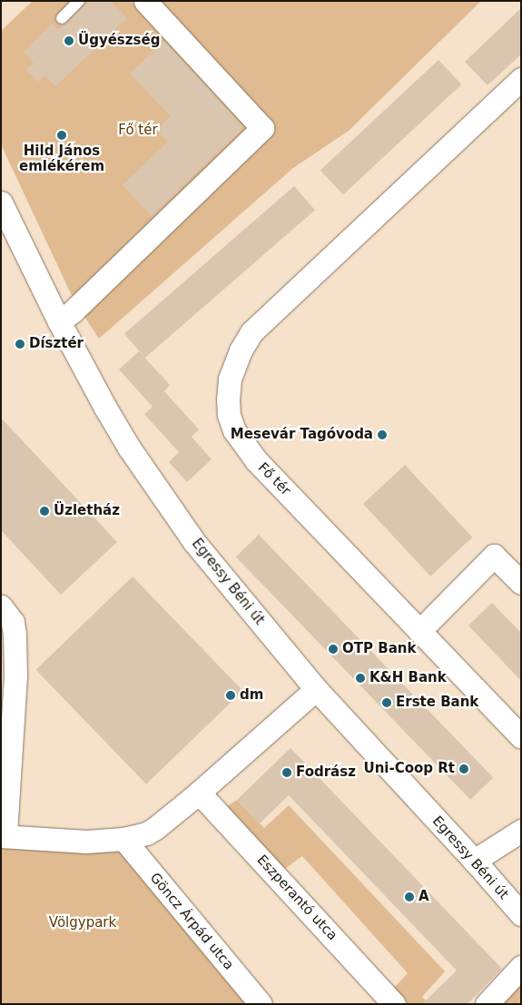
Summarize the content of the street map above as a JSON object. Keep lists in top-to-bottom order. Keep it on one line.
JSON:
{"streets":{"street":["Fő tér","Egressy Béni út","Eszperantó utca","Göncz Árpád utca"]},"parks":["Fő tér","Völgypark"],"places":["Ügyészség","Hild János emlékérem","Dísztér","Mesevár Tagóvoda","Üzletház","OTP Bank","K&H Bank","dm","Erste Bank","Uni-Coop Rt","Fodrász","A"]}
